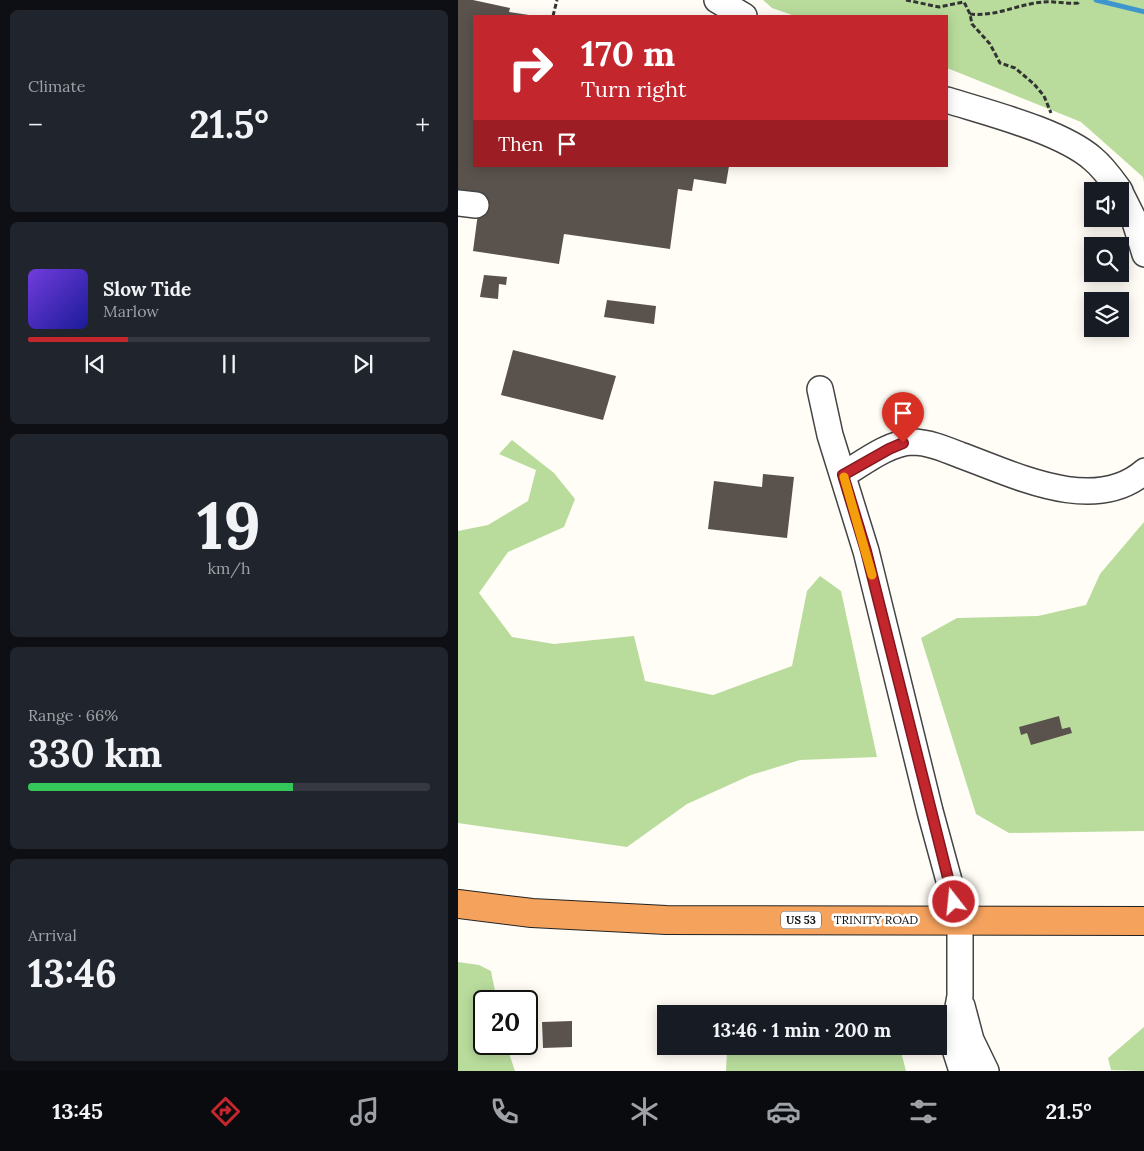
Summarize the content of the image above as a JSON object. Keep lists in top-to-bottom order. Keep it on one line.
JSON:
{"streets":{"highway":["US 53","TRINITY ROAD"]},"page":{"tile":["Climate",["19","km/h"],["Range · 66%","330 km"],["Arrival","13:46"]],"turn":["170 m","Turn right"],"heat":["−","21.5°","+"],"then":"Then","song":["Slow Tide","Marlow"],"limit":"20","trip":"13:46 · 1 min · 200 m","tabs":["13:45","21.5°"]}}
